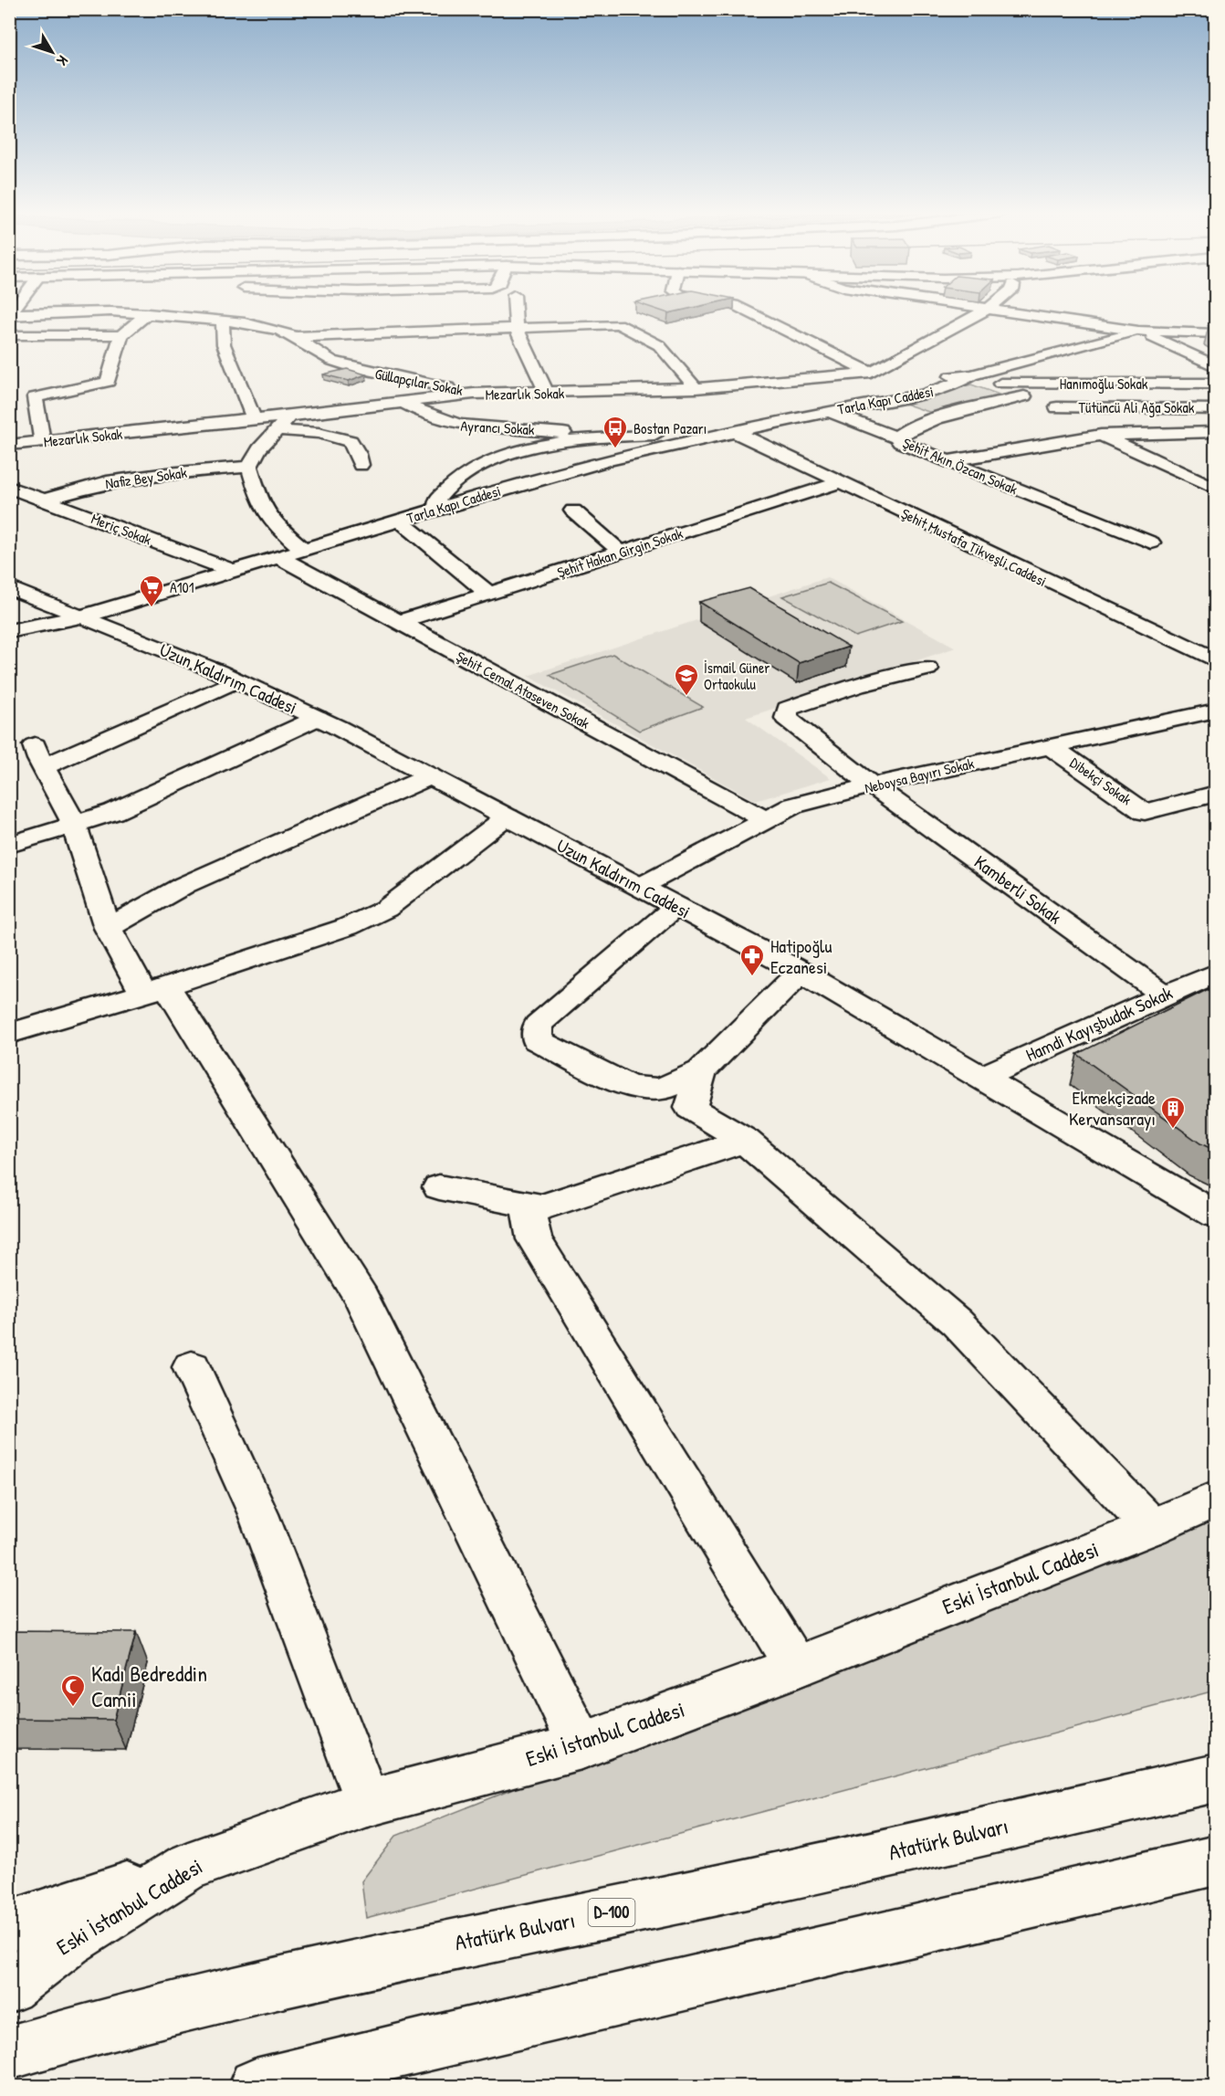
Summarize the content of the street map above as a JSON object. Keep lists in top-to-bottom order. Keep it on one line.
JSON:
{"streets":{"street":["Güllapçılar Sokak","Hanımoğlu Sokak","Mezarlık Sokak","Tarla Kapı Caddesi","Tütüncü Ali Ağa Sokak","Ayrancı Sokak","Şehit Akın Özcan Sokak","Nafiz Bey Sokak","Meriç Sokak","Şehit Mustafa Tikveşli Caddesi","Şehit Hakan Girgin Sokak","Uzun Kaldırım Caddesi","Şehit Cemal Ataseven Sokak","Neboysa Bayırı Sokak","Dibekçi Sokak","Kamberli Sokak","Hamdi Kayışbudak Sokak","Eski İstanbul Caddesi","Atatürk Bulvarı","D-100"]},"crossings":[["Güllapçılar Sokak","Mezarlık Sokak"],["Mezarlık Sokak","Tarla Kapı Caddesi"],["Mezarlık Sokak","Ayrancı Sokak"],["Tarla Kapı Caddesi","Meriç Sokak"],["Tarla Kapı Caddesi","Şehit Mustafa Tikveşli Caddesi"],["Tarla Kapı Caddesi","Uzun Kaldırım Caddesi"],["Tarla Kapı Caddesi","Şehit Cemal Ataseven Sokak"],["Nafiz Bey Sokak","Meriç Sokak"],["Şehit Mustafa Tikveşli Caddesi","Şehit Hakan Girgin Sokak"],["Şehit Hakan Girgin Sokak","Şehit Cemal Ataseven Sokak"],["Uzun Kaldırım Caddesi","Neboysa Bayırı Sokak"],["Uzun Kaldırım Caddesi","Hamdi Kayışbudak Sokak"],["Şehit Cemal Ataseven Sokak","Neboysa Bayırı Sokak"],["Neboysa Bayırı Sokak","Dibekçi Sokak"],["Neboysa Bayırı Sokak","Kamberli Sokak"],["Kamberli Sokak","Hamdi Kayışbudak Sokak"]],"places":{"bus stop":["Bostan Pazarı"],"supermarket":["A101"],"school or university":["İsmail Güner Ortaokulu"],"pharmacy":["Hatipoğlu Eczanesi"],"building":["Ekmekçizade Kervansarayı"],"mosque":["Kadı Bedreddin Camii"]},"north":"bottom right"}
